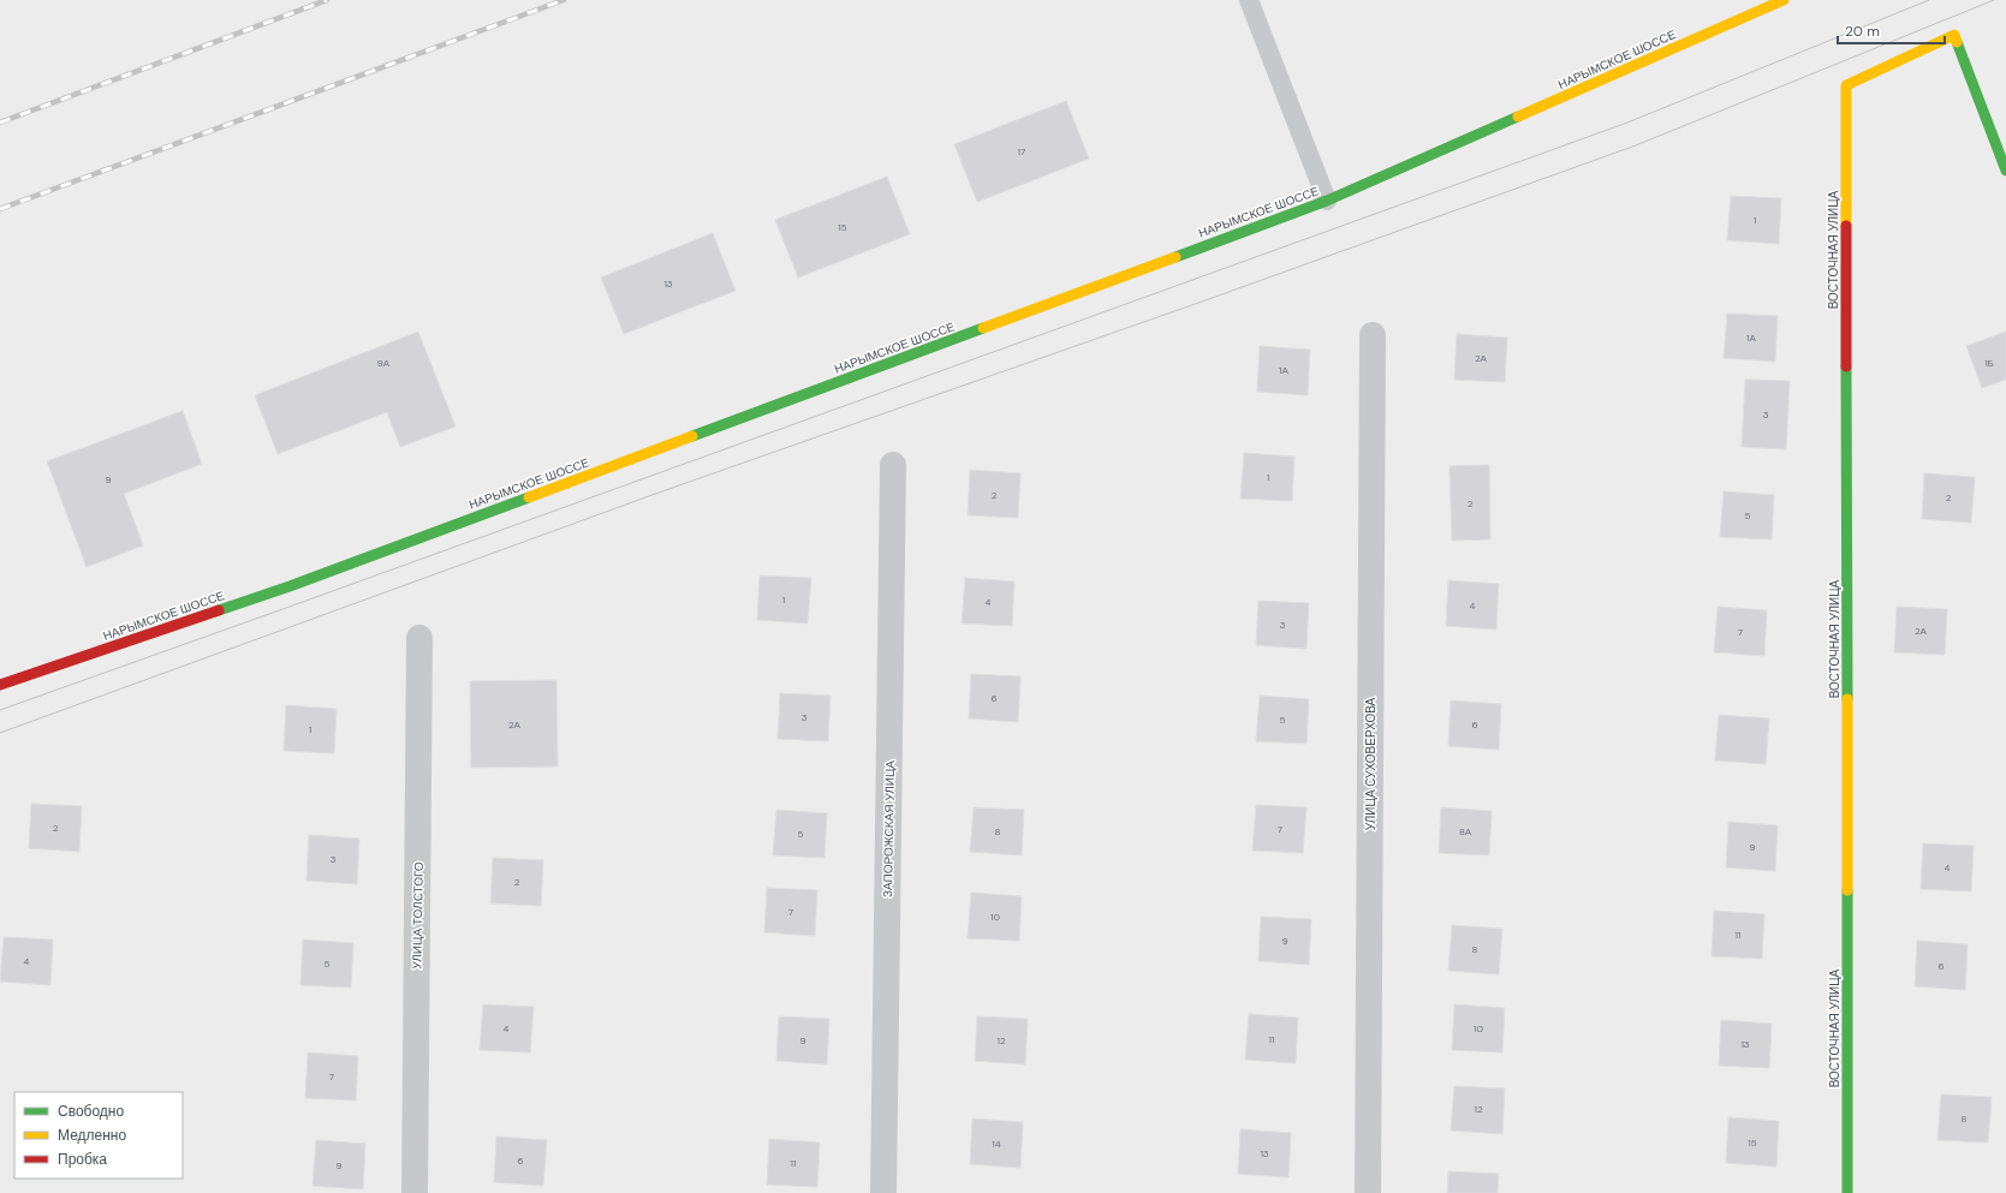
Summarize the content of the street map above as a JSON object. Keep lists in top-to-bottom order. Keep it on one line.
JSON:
{"streets":{"street":["НАРЫМСКОЕ ШОССЕ","ВОСТОЧНАЯ УЛИЦА","УЛИЦА СУХОВЕРХОВА","ЗАПОРОЖСКАЯ УЛИЦА","УЛИЦА ТОЛСТОГО"]},"house_numbers":["17","1","15","13","1А","2А","9А","1Б","1А","3","1","9","2","2","2","5","1","4","4","3","2А","7","6","3","5","2А","6","1","2","7","8","8А","5","9","3","4","2","7","10","11","9","8","4","5","6","4","10","11","9","12","13","7","12","8","15","14","13","6","11","9"],"legend":["Свободно","Медленно","Пробка"],"scale_bar":"20 m"}
